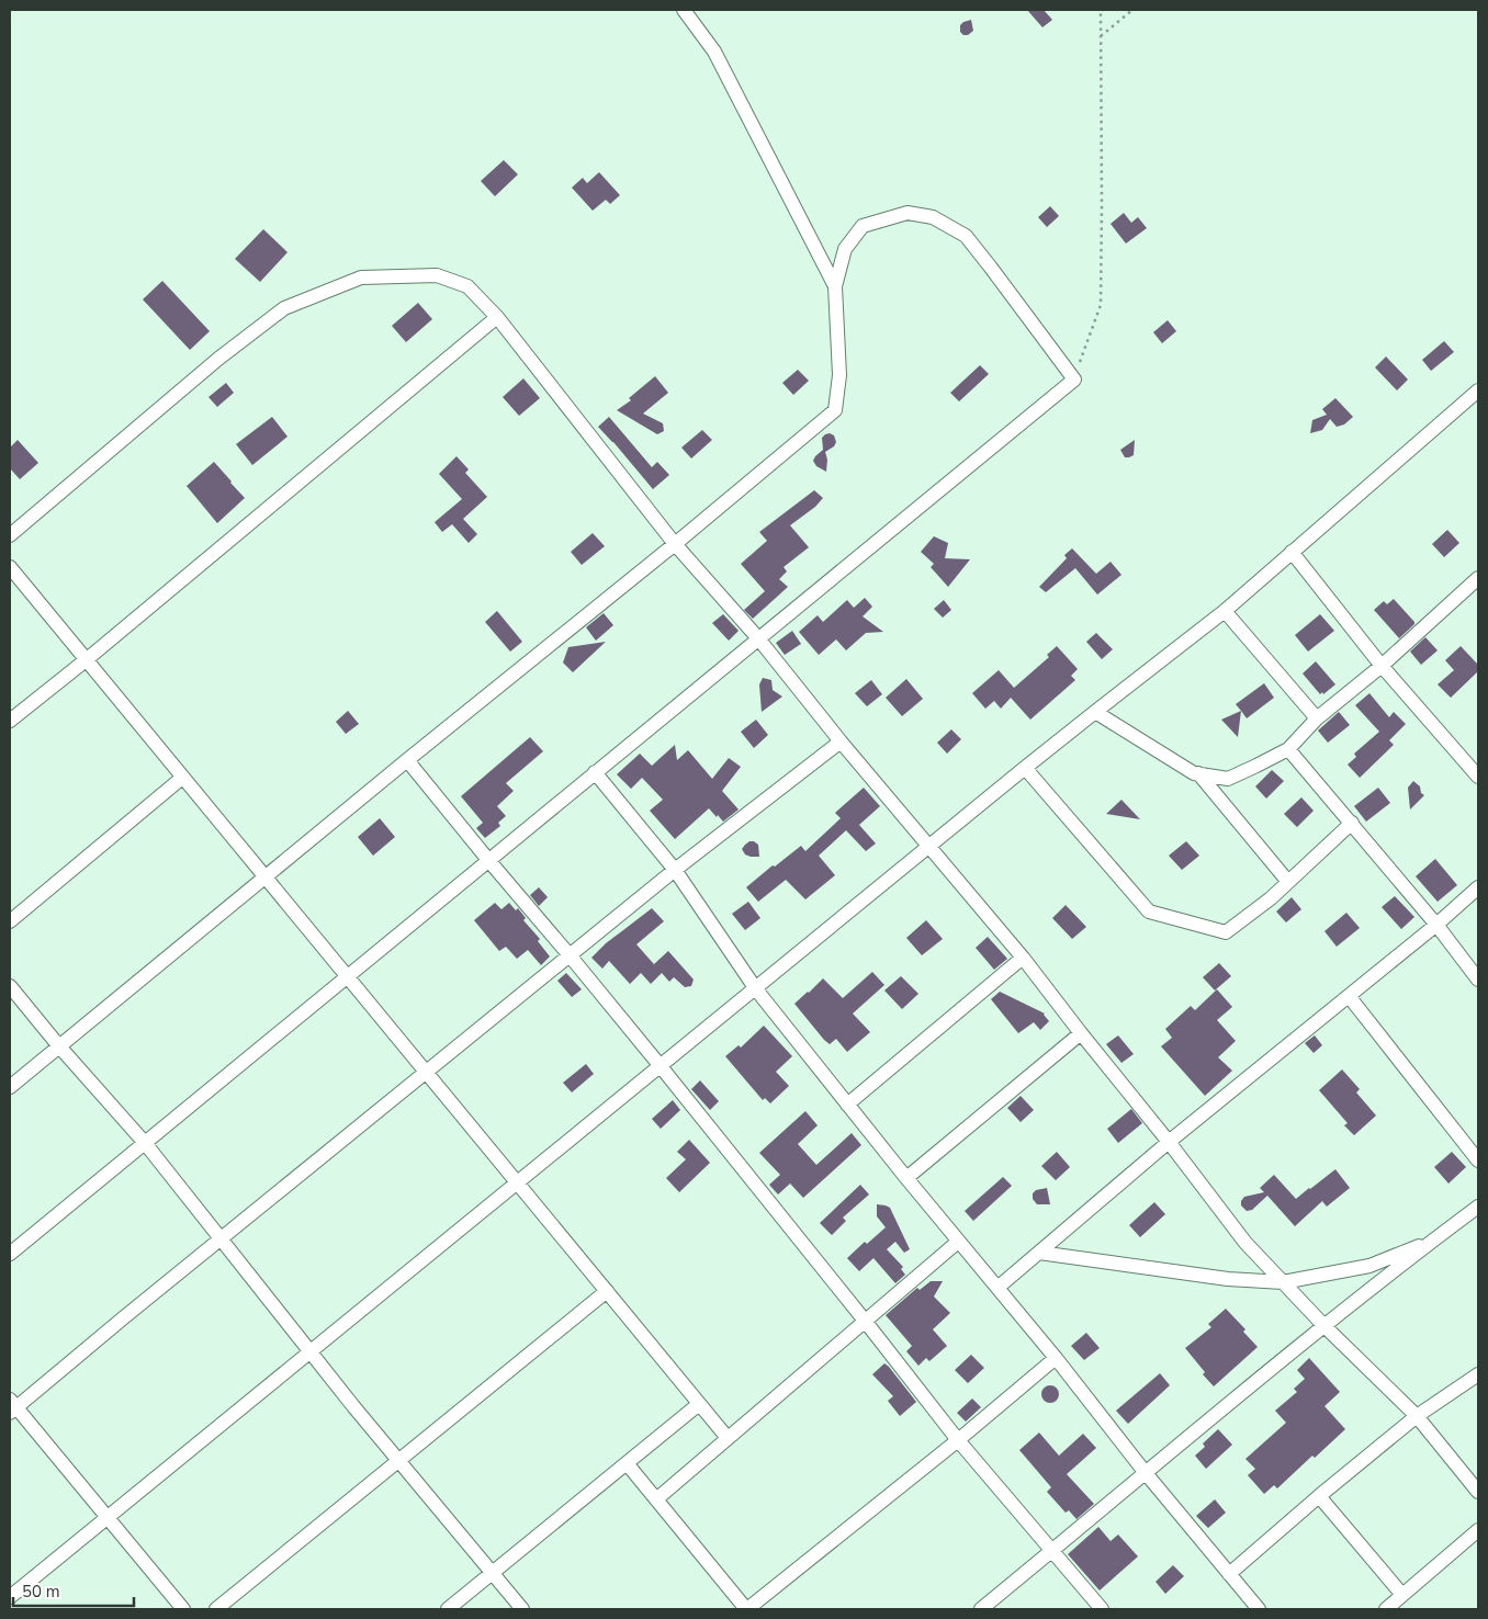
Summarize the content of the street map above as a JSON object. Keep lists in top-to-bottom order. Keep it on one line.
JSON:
{"scale_bar":"50 m"}
